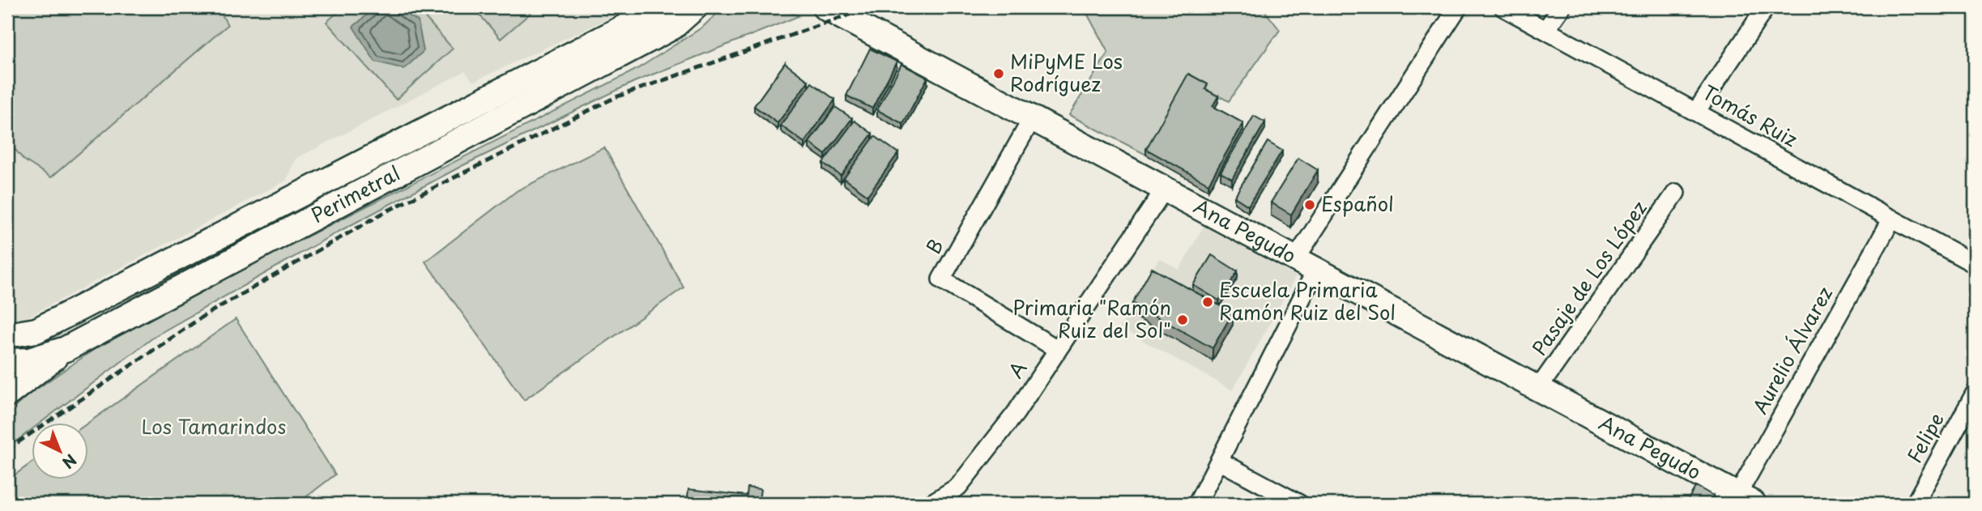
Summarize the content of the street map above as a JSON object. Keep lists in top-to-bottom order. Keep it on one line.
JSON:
{"streets":{"main road":["Perimetral","Ana Pegudo"],"street":["Tomás Ruiz","B","Pasaje de Los López","Aurelio Álvarez","A","Felipe"]},"crossings":[["Tomás Ruiz","Aurelio Álvarez"],["Ana Pegudo","B"],["Ana Pegudo","Pasaje de Los López"],["Ana Pegudo","Aurelio Álvarez"],["Ana Pegudo","A"],["B","A"]],"parks":["Los Tamarindos"],"places":["MiPyME Los Rodríguez","Español","Escuela Primaria Ramón Ruiz del Sol","Primaria \"Ramón Ruiz del Sol\""],"north":"bottom right"}
